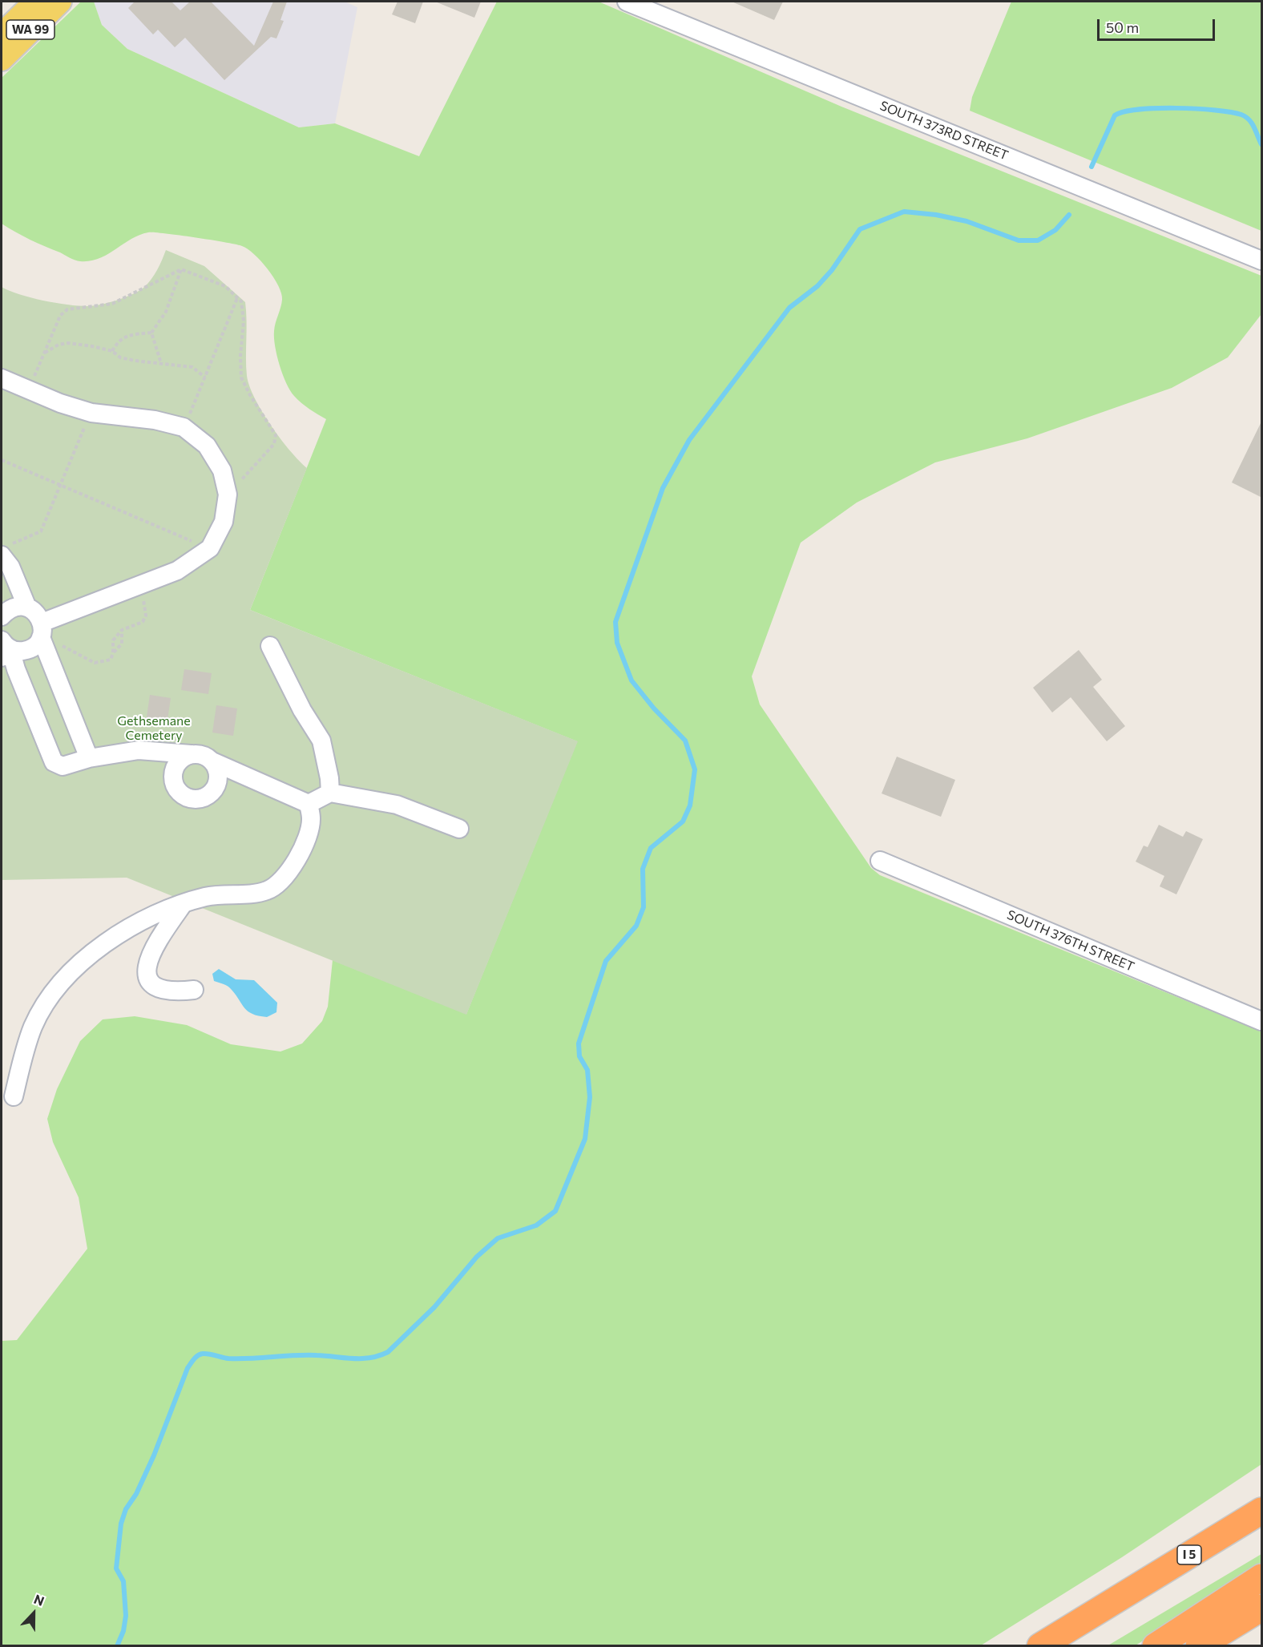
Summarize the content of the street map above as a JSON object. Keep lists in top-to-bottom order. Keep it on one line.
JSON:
{"streets":{"highway":["I 5"],"main road":["WA 99"],"street":["SOUTH 373RD STREET","SOUTH 376TH STREET"]},"parks":["Gethsemane Cemetery"],"scale_bar":"50 m","north":"top"}
